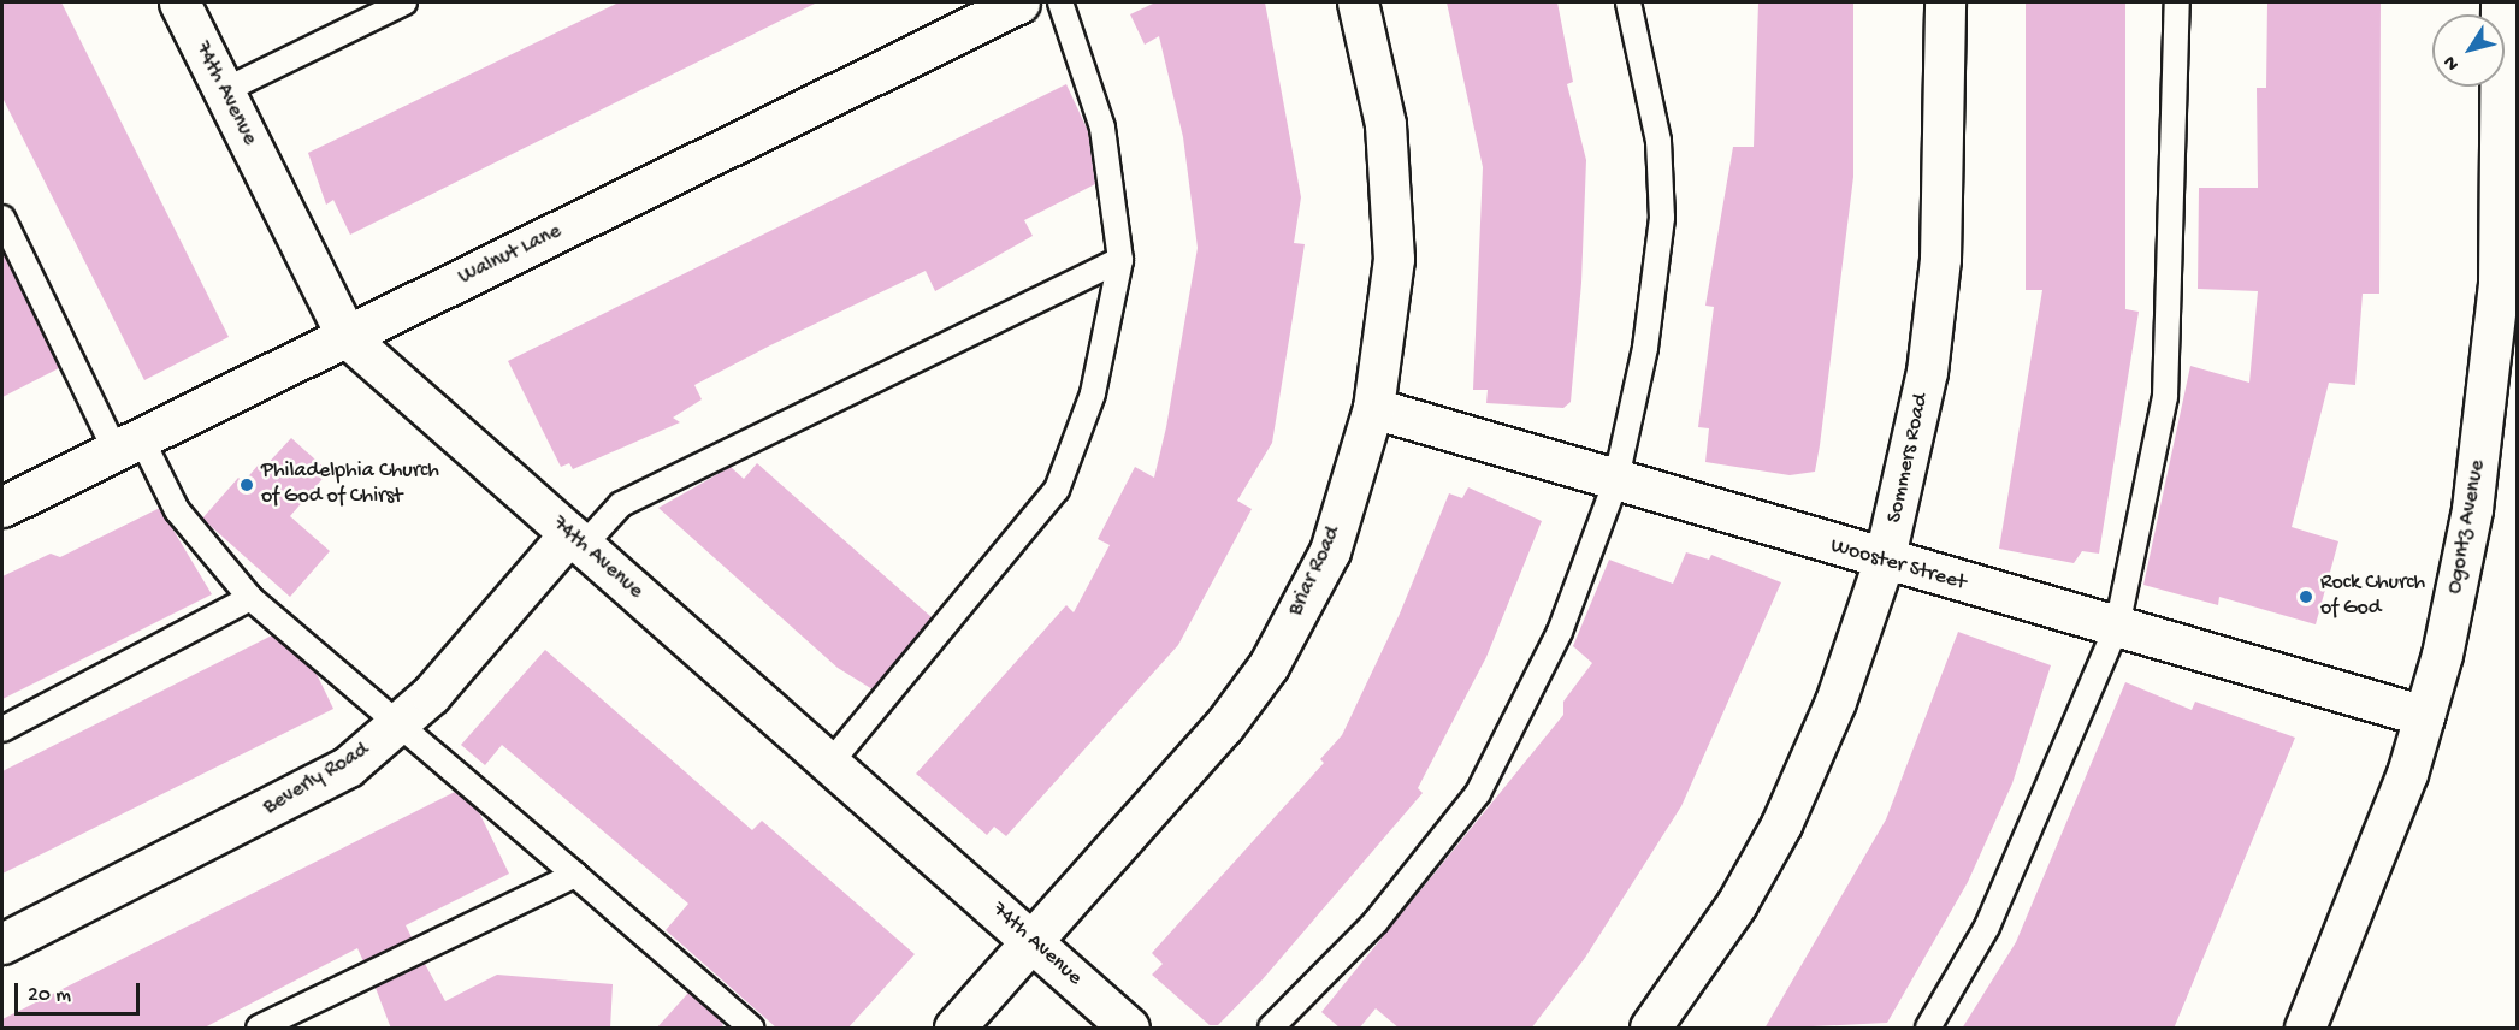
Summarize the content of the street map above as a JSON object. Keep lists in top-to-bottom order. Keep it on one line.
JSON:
{"streets":{"street":["74th Avenue","Walnut Lane","Sommers Road","Ogontz Avenue","Wooster Street","Briar Road","Beverly Road"]},"crossings":[["74th Avenue","Walnut Lane"],["74th Avenue","Briar Road"],["74th Avenue","Beverly Road"],["Sommers Road","Wooster Street"],["Ogontz Avenue","Wooster Street"],["Wooster Street","Briar Road"]],"places":["Philadelphia Church of God of Chirst","Rock Church of God"],"scale_bar":"20 m","north":"bottom left"}
